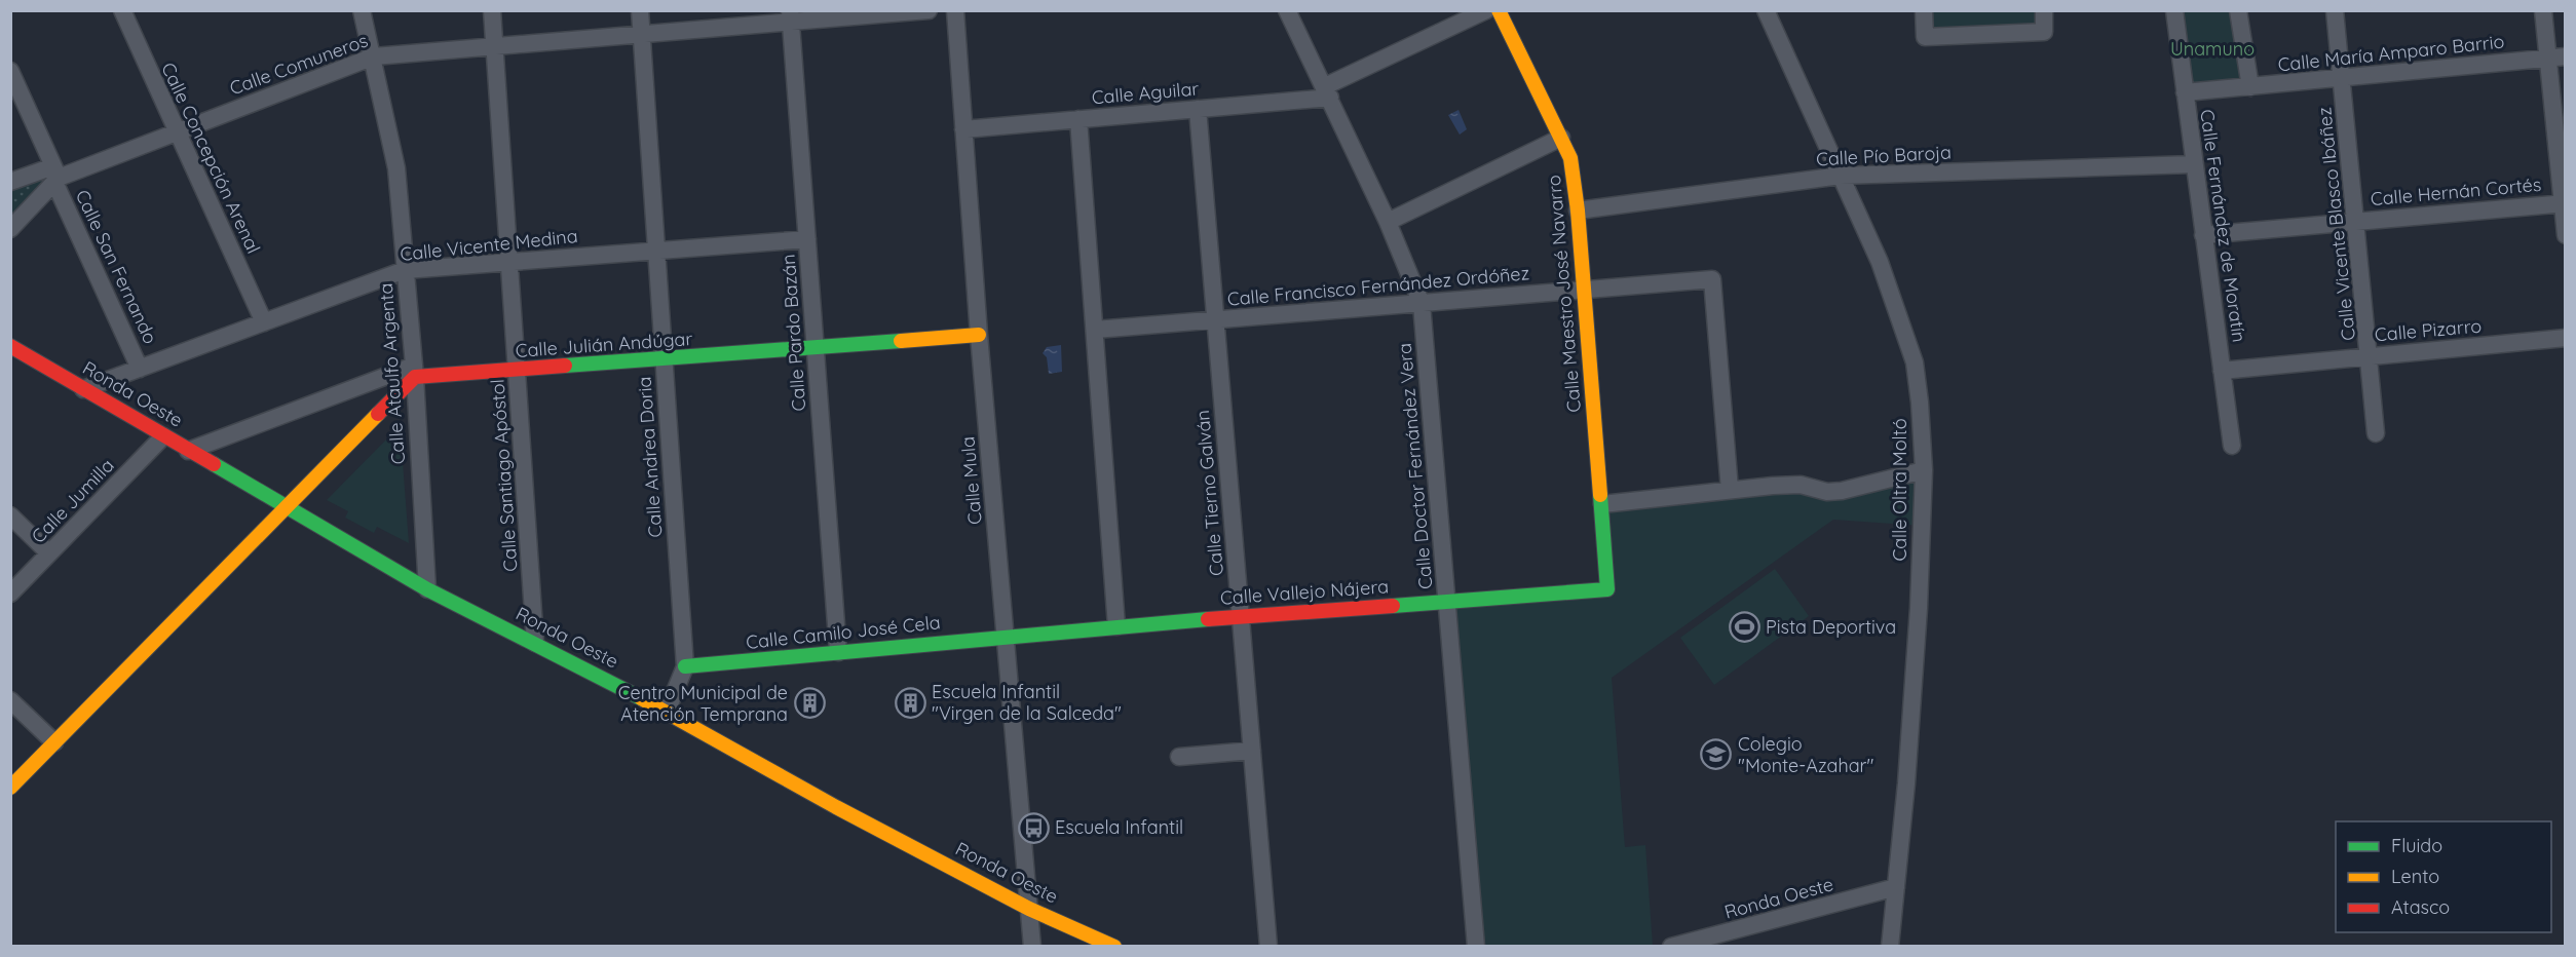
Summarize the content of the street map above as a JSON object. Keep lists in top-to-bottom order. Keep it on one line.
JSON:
{"streets":{"street":["Calle María Amparo Barrio","Calle Comuneros","Calle Aguilar","Calle Pío Baroja","Calle Concepción Arenal","Calle Hernán Cortés","Calle Vicente Blasco Ibáñez","Calle Fernández de Moratín","Calle Vicente Medina","Calle San Fernando","Calle Francisco Fernández Ordóñez","Calle Maestro José Navarro","Calle Pizarro","Calle Pardo Bazán","Calle Julián Andúgar","Calle Ataulfo Argenta","Ronda Oeste","Calle Andrea Doria","Calle Doctor Fernández Vera","Calle Santiago Apóstol","Calle Mula","Calle Oltra Moltó","Calle Tierno Galván","Calle Jumilla","Calle Vallejo Nájera","Calle Camilo José Cela"]},"crossings":[["Calle María Amparo Barrio","Calle Vicente Blasco Ibáñez"],["Calle María Amparo Barrio","Calle Fernández de Moratín"],["Calle Comuneros","Calle Concepción Arenal"],["Calle Comuneros","Calle San Fernando"],["Calle Comuneros","Calle Pardo Bazán"],["Calle Comuneros","Calle Ataulfo Argenta"],["Calle Comuneros","Calle Andrea Doria"],["Calle Comuneros","Calle Santiago Apóstol"],["Calle Aguilar","Calle Doctor Fernández Vera"],["Calle Aguilar","Calle Mula"],["Calle Aguilar","Calle Tierno Galván"],["Calle Pío Baroja","Calle Fernández de Moratín"],["Calle Pío Baroja","Calle Maestro José Navarro"],["Calle Pío Baroja","Calle Oltra Moltó"],["Calle Concepción Arenal","Calle Vicente Medina"],["Calle Hernán Cortés","Calle Vicente Blasco Ibáñez"],["Calle Hernán Cortés","Calle Fernández de Moratín"],["Calle Vicente Blasco Ibáñez","Calle Pizarro"],["Calle Fernández de Moratín","Calle Pizarro"],["Calle Vicente Medina","Calle San Fernando"],["Calle Vicente Medina","Calle Pardo Bazán"],["Calle Vicente Medina","Calle Ataulfo Argenta"],["Calle Vicente Medina","Ronda Oeste"],["Calle Vicente Medina","Calle Andrea Doria"],["Calle Vicente Medina","Calle Santiago Apóstol"],["Calle Francisco Fernández Ordóñez","Calle Maestro José Navarro"],["Calle Francisco Fernández Ordóñez","Calle Doctor Fernández Vera"],["Calle Francisco Fernández Ordóñez","Calle Tierno Galván"],["Calle Maestro José Navarro","Calle Vallejo Nájera"],["Calle Pardo Bazán","Calle Julián Andúgar"],["Calle Pardo Bazán","Calle Camilo José Cela"],["Calle Julián Andúgar","Calle Ataulfo Argenta"],["Calle Julián Andúgar","Calle Andrea Doria"],["Calle Julián Andúgar","Calle Santiago Apóstol"],["Calle Julián Andúgar","Calle Mula"],["Calle Ataulfo Argenta","Ronda Oeste"],["Ronda Oeste","Calle Andrea Doria"],["Ronda Oeste","Calle Santiago Apóstol"],["Ronda Oeste","Calle Mula"],["Ronda Oeste","Calle Oltra Moltó"],["Ronda Oeste","Calle Jumilla"],["Calle Andrea Doria","Calle Camilo José Cela"],["Calle Doctor Fernández Vera","Calle Vallejo Nájera"],["Calle Mula","Calle Vallejo Nájera"],["Calle Mula","Calle Camilo José Cela"],["Calle Tierno Galván","Calle Vallejo Nájera"],["Calle Vallejo Nájera","Calle Camilo José Cela"]],"parks":["Unamuno"],"places":{"sports":["Pista Deportiva"],"building":["Escuela Infantil \"Virgen de la Salceda\"","Centro Municipal de Atención Temprana"],"school or university":["Colegio \"Monte-Azahar\""],"bus stop":["Escuela Infantil"]},"legend":["Fluido","Lento","Atasco"]}
